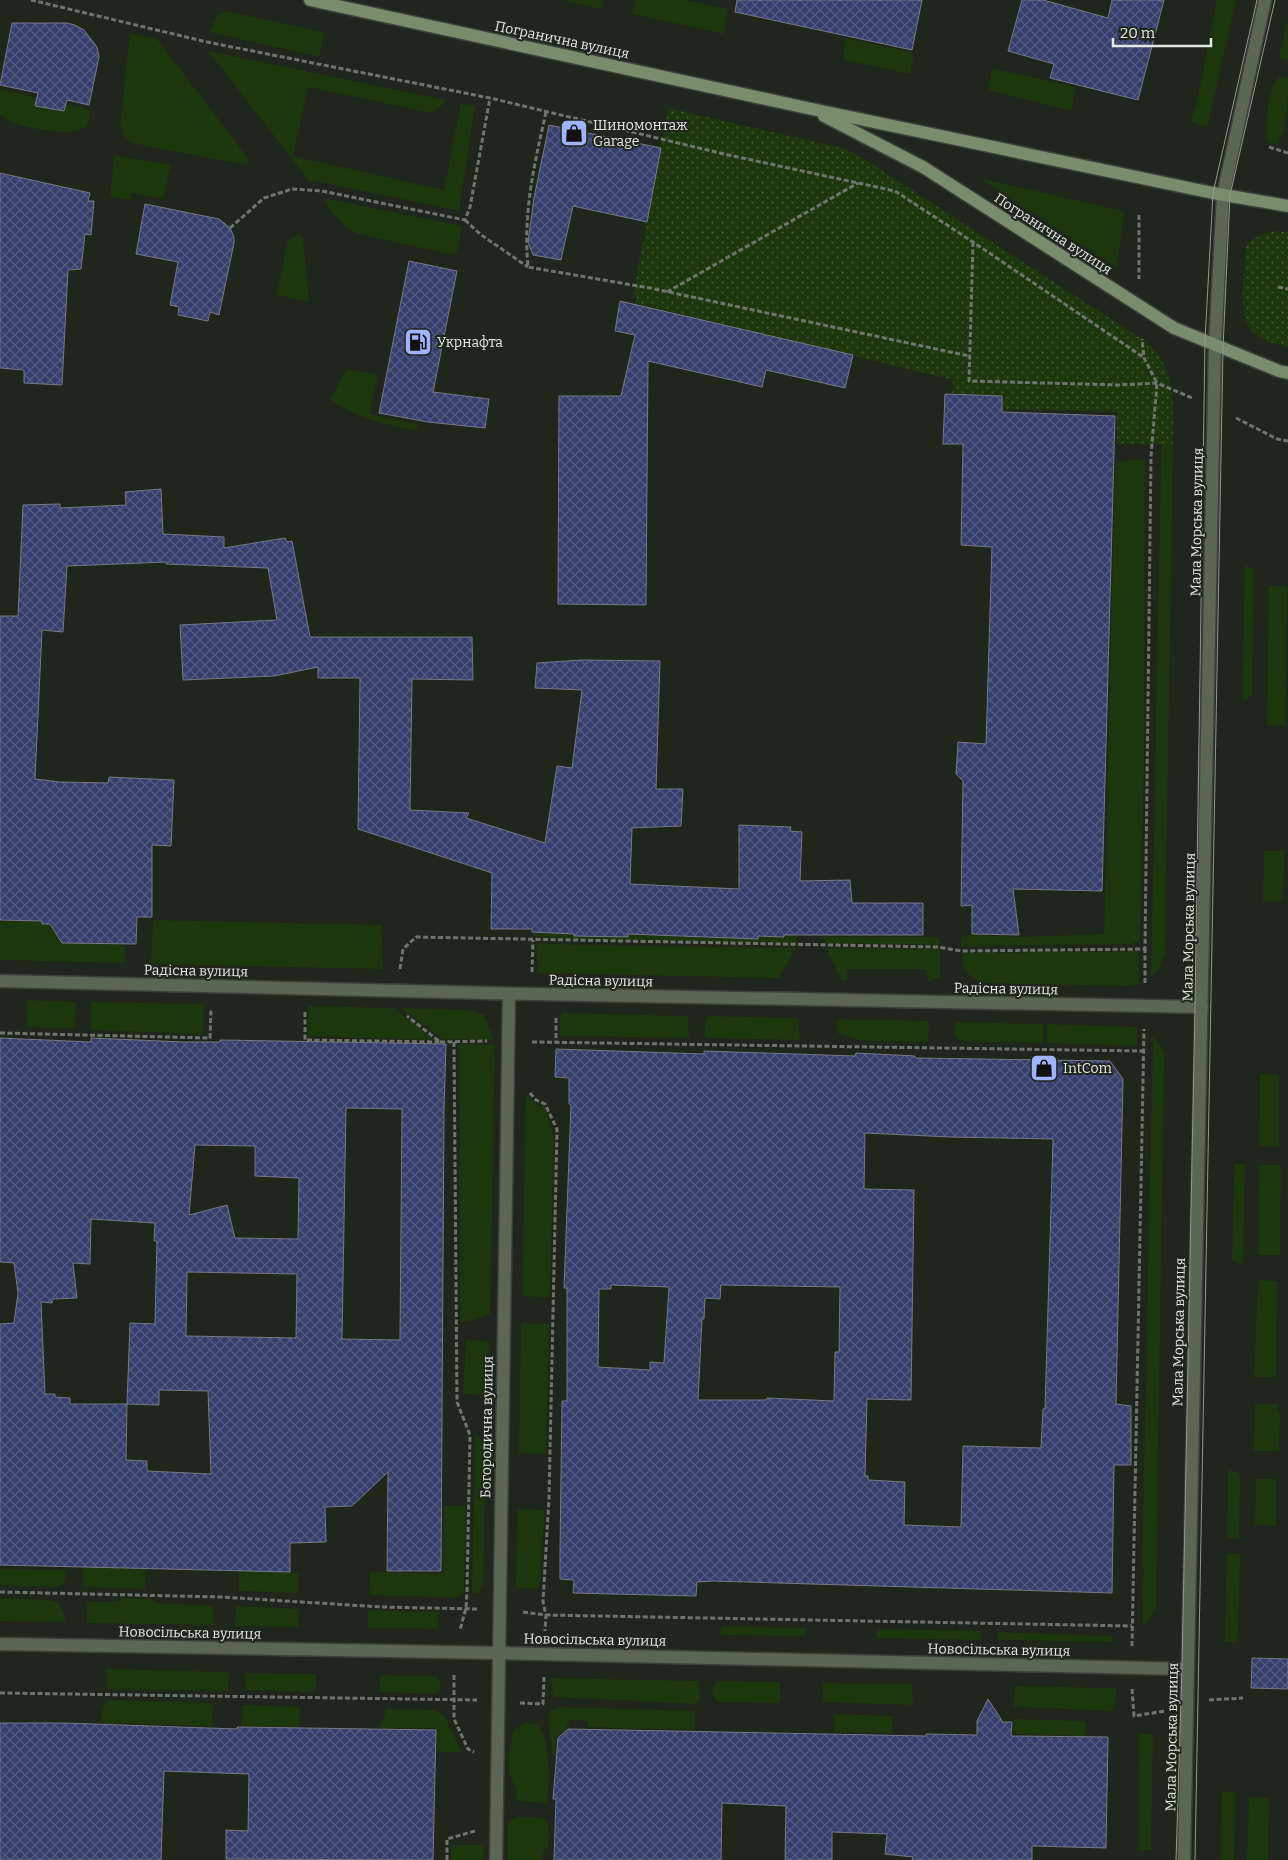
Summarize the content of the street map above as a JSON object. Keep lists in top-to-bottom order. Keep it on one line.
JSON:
{"streets":{"main road":["Погранична вулиця"],"street":["Мала Морська вулиця","Радісна вулиця","Богородична вулиця","Новосільська вулиця"]},"crossings":[["Погранична вулиця","Мала Морська вулиця"],["Мала Морська вулиця","Радісна вулиця"],["Мала Морська вулиця","Новосільська вулиця"],["Радісна вулиця","Богородична вулиця"],["Богородична вулиця","Новосільська вулиця"]],"places":{"shop":["Шиномонтаж Garage","IntCom"],"fuel station":["Укрнафта"]},"scale_bar":"20 m"}
